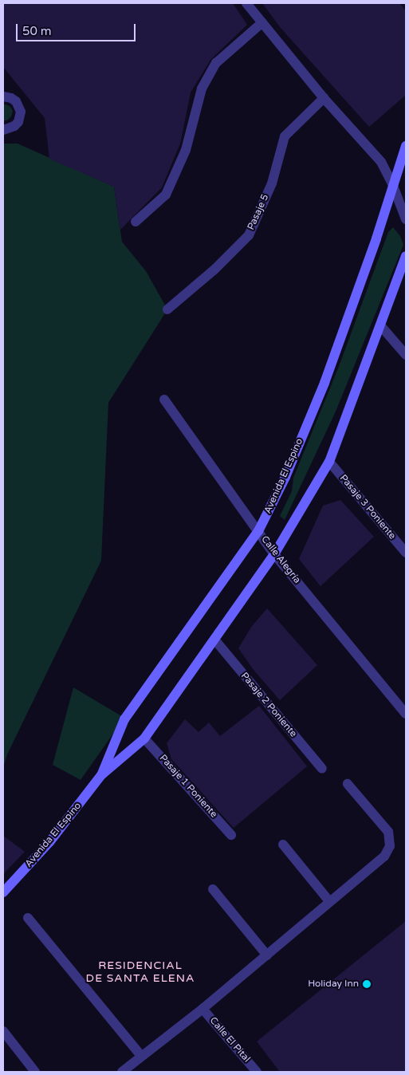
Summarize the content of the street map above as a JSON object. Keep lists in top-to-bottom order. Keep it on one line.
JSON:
{"streets":{"main road":["Avenida El Espino"],"street":["Pasaje 5","Pasaje 3 Poniente","Calle Alegría","Pasaje 2 Poniente","Pasaje 1 Poniente","Calle El Pital"]},"crossings":[["Avenida El Espino","Pasaje 3 Poniente"],["Avenida El Espino","Calle Alegría"],["Avenida El Espino","Pasaje 2 Poniente"],["Avenida El Espino","Pasaje 1 Poniente"]],"districts":["RESIDENCIAL DE SANTA ELENA"],"places":["Holiday Inn"],"scale_bar":"50 m"}
